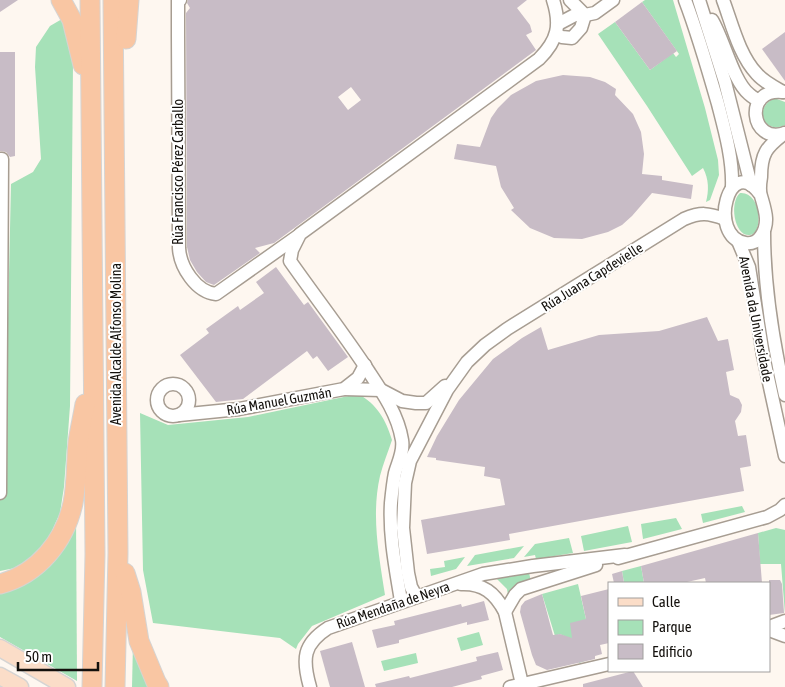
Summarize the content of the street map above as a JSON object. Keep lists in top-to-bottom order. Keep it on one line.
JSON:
{"streets":{"highway":["Avenida Alcalde Alfonso Molina"],"street":["Rúa Francisco Pérez Carballo","Rúa Juana Capdevielle","Avenida da Universidade","Rúa Manuel Guzmán","Rúa Mendaña de Neyra"]},"crossings":[["Rúa Juana Capdevielle","Avenida da Universidade"],["Rúa Juana Capdevielle","Rúa Manuel Guzmán"],["Rúa Juana Capdevielle","Rúa Mendaña de Neyra"]],"legend":["Calle","Parque","Edificio"],"scale_bar":"50 m"}
